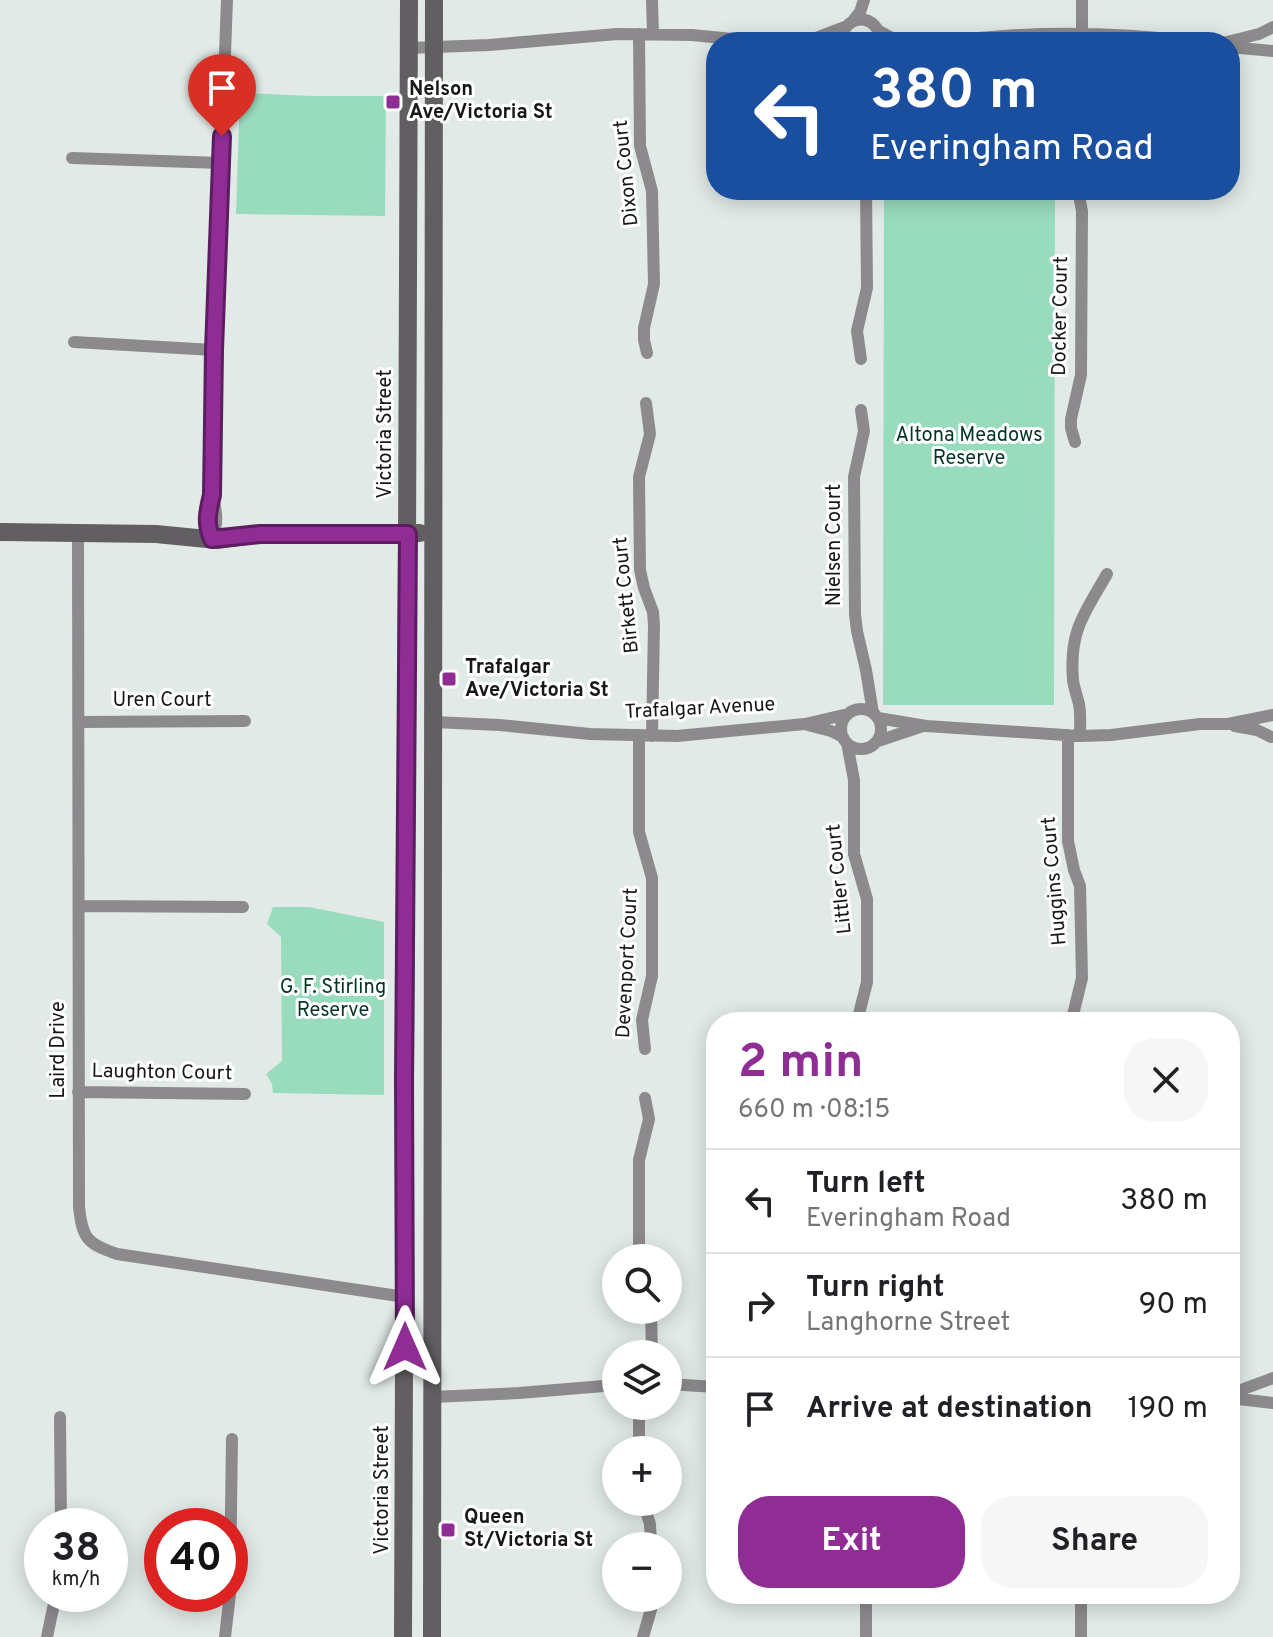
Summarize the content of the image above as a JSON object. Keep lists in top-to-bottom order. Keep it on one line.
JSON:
{"streets":{"street":["Dixon Court","Docker Court","Victoria Street","Nielsen Court","Birkett Court","Uren Court","Trafalgar Avenue","Littler Court","Huggins Court","Devenport Court","Laird Drive","Laughton Court"]},"crossings":[["Victoria Street","Trafalgar Avenue"],["Victoria Street","Laird Drive"],["Nielsen Court","Trafalgar Avenue"],["Nielsen Court","Littler Court"],["Birkett Court","Trafalgar Avenue"],["Birkett Court","Devenport Court"],["Uren Court","Laird Drive"],["Trafalgar Avenue","Littler Court"],["Trafalgar Avenue","Devenport Court"],["Laird Drive","Laughton Court"]],"parks":["Altona Meadows Reserve","G. F. Stirling Reserve"],"places":{"transit":["Nelson Ave/Victoria St","Trafalgar Ave/Victoria St","Queen St/Victoria St"]},"page":{"turn":["380 m","Everingham Road"],"heading":["2 min","660 m · 08:15"],"list":[{"name":"Turn left","note":"Everingham Road","value":"380 m"},{"name":"Turn right","note":"Langhorne Street","value":"90 m"},{"name":"Arrive at destination","value":"190 m"}],"map_buttons":["+","−"],"buttons":["Exit","Share"],"speed":"38 km/h","limit":"40"}}
